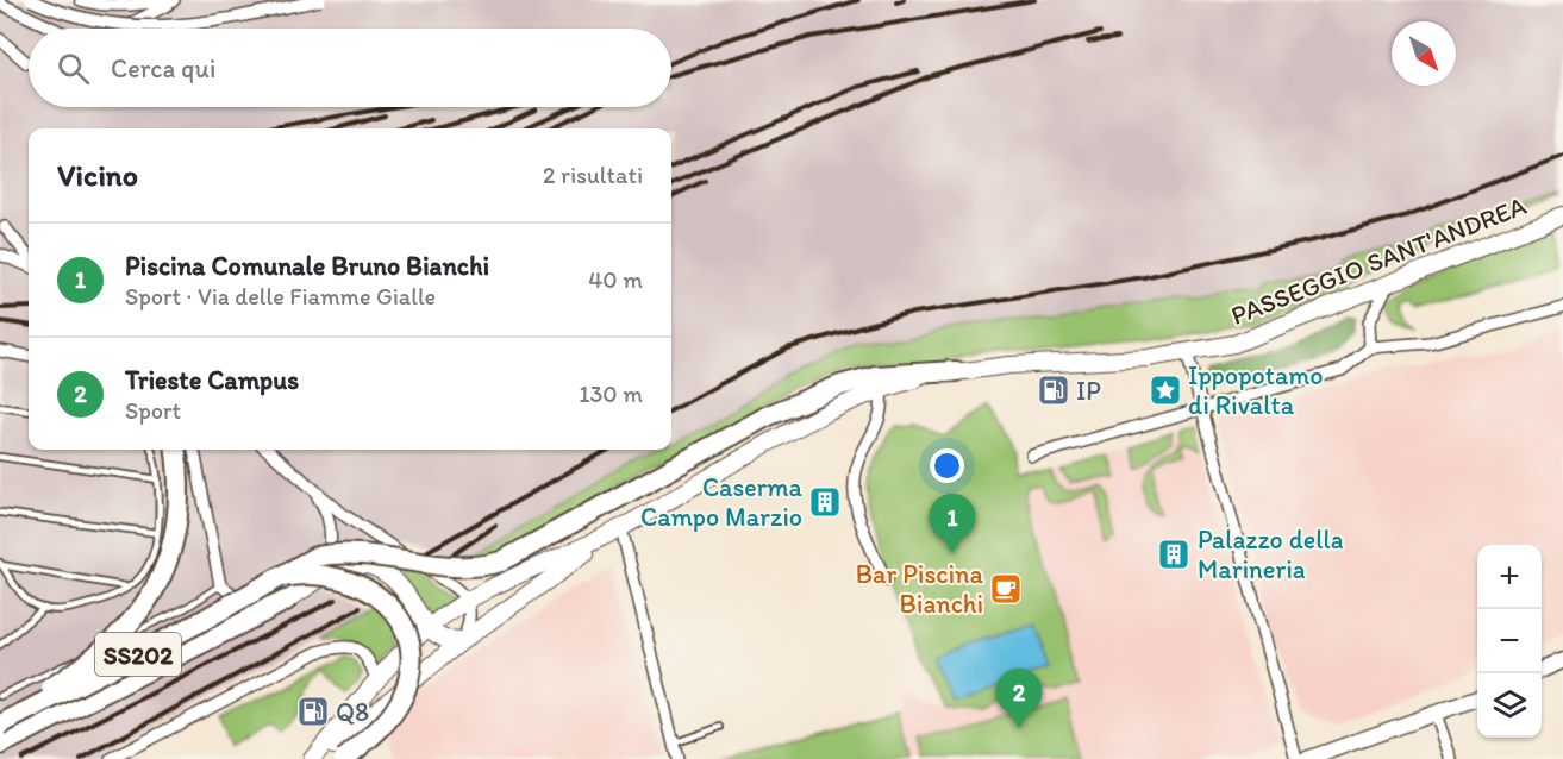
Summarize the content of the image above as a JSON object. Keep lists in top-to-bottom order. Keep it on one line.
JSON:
{"streets":{"highway":["SS202"],"main road":["PASSEGGIO SANT'ANDREA"]},"crossings":[["PASSEGGIO SANT'ANDREA","SS202"]],"places":{"fuel station":["IP","Q8"],"place":["Ippopotamo di Rivalta"],"building":["Caserma Campo Marzio","Palazzo della Marineria"],"cafe":["Bar Piscina Bianchi"]},"north":"bottom right","page":{"search":"Cerca qui","heading":["Vicino","2 risultati"],"list":[{"mark":"1","name":"Piscina Comunale Bruno Bianchi","note":"Sport · Via delle Fiamme Gialle","value":"40 m"},{"mark":"2","name":"Trieste Campus","note":"Sport","value":"130 m"}],"pins":["1","2"],"map_buttons":["+","−"]}}
